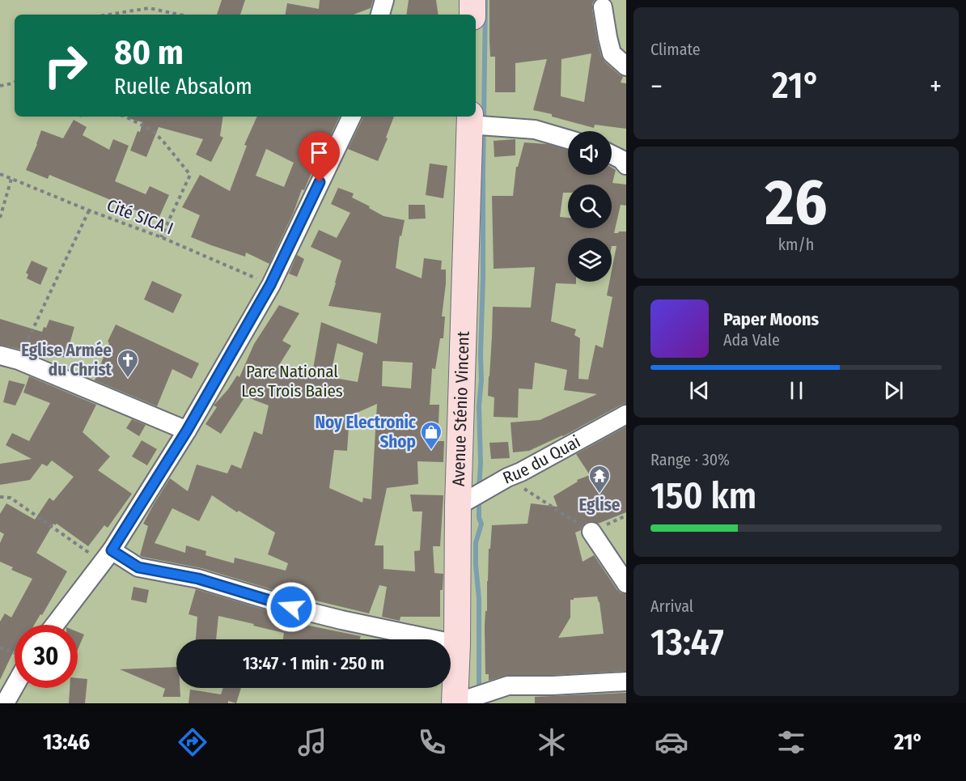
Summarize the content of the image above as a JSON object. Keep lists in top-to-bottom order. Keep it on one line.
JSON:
{"streets":{"main road":["Avenue Sténio Vincent"],"street":["Rue du Quai"],"path":["Cité SICA I"]},"crossings":[["Avenue Sténio Vincent","Rue du Quai"]],"parks":["Parc National Les Trois Baies"],"places":{"church":["Eglise Armée du Christ"],"shop":["Noy Electronic Shop"],"temple":["Eglise"]},"page":{"tile":["Climate",["26","km/h"],["Range · 30%","150 km"],["Arrival","13:47"]],"turn":["80 m","Ruelle Absalom"],"heat":["−","21°","+"],"song":["Paper Moons","Ada Vale"],"limit":"30","trip":"13:47 · 1 min · 250 m","tabs":["13:46","21°"]}}
